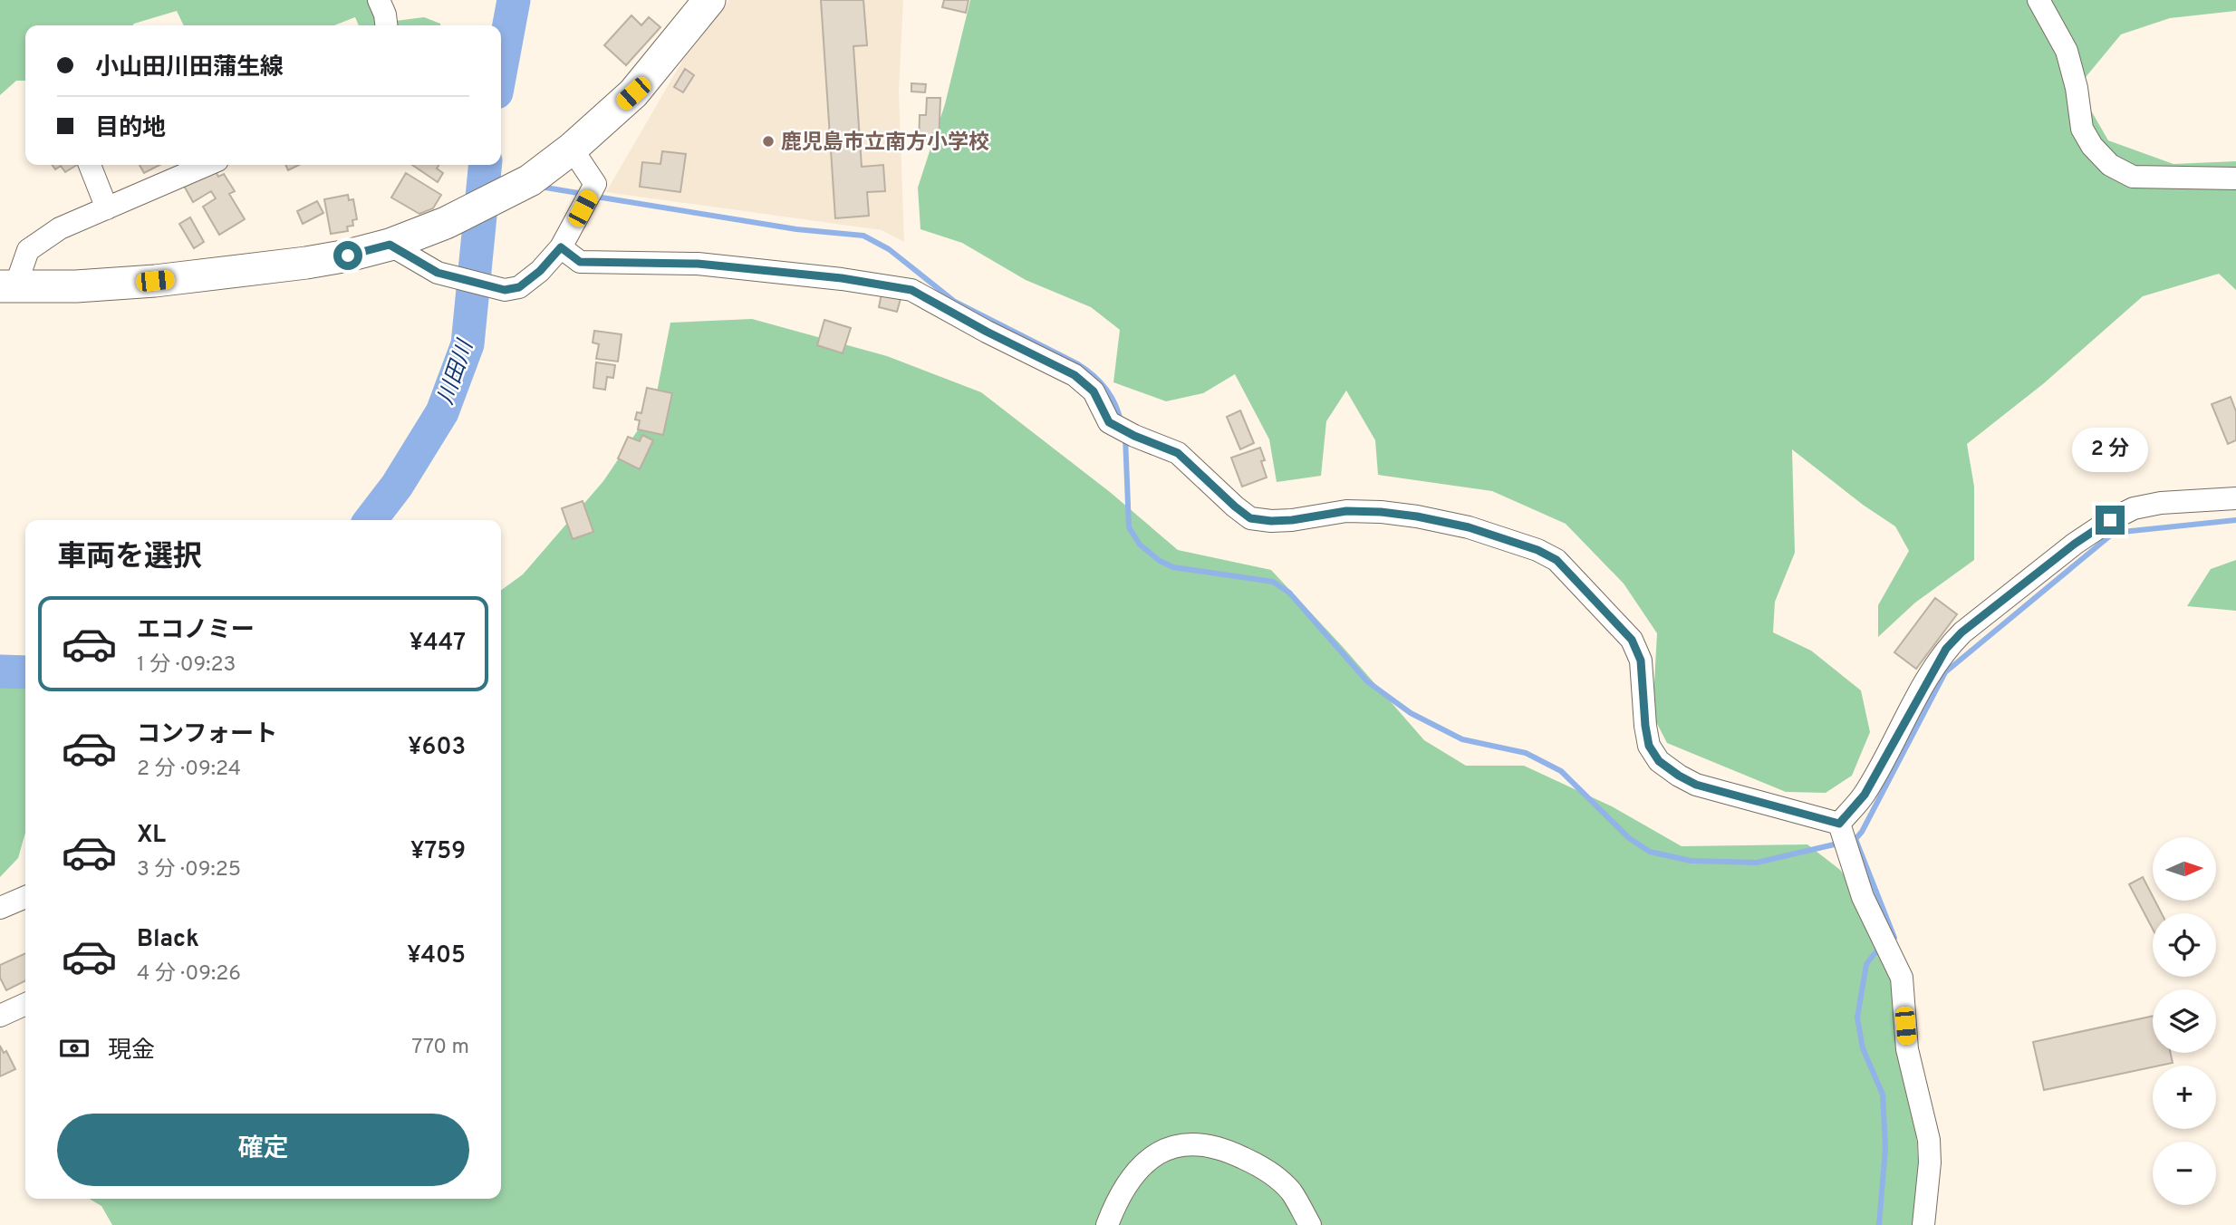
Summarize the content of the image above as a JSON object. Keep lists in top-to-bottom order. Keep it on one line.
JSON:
{"water":["川田川"],"places":["鹿児島市立南方小学校"],"north":"right","page":{"banner":["小山田川田蒲生線","目的地"],"bubble":"2 分","heading":"車両を選択","list":[{"name":"エコノミー","note":"1 分 · 09:23","value":"¥447"},{"name":"コンフォート","note":"2 分 · 09:24","value":"¥603"},{"name":"XL","note":"3 分 · 09:25","value":"¥759"},{"name":"Black","note":"4 分 · 09:26","value":"¥405"}],"map_buttons":["+","−"],"pay":["現金","770 m"],"buttons":"確定"}}
